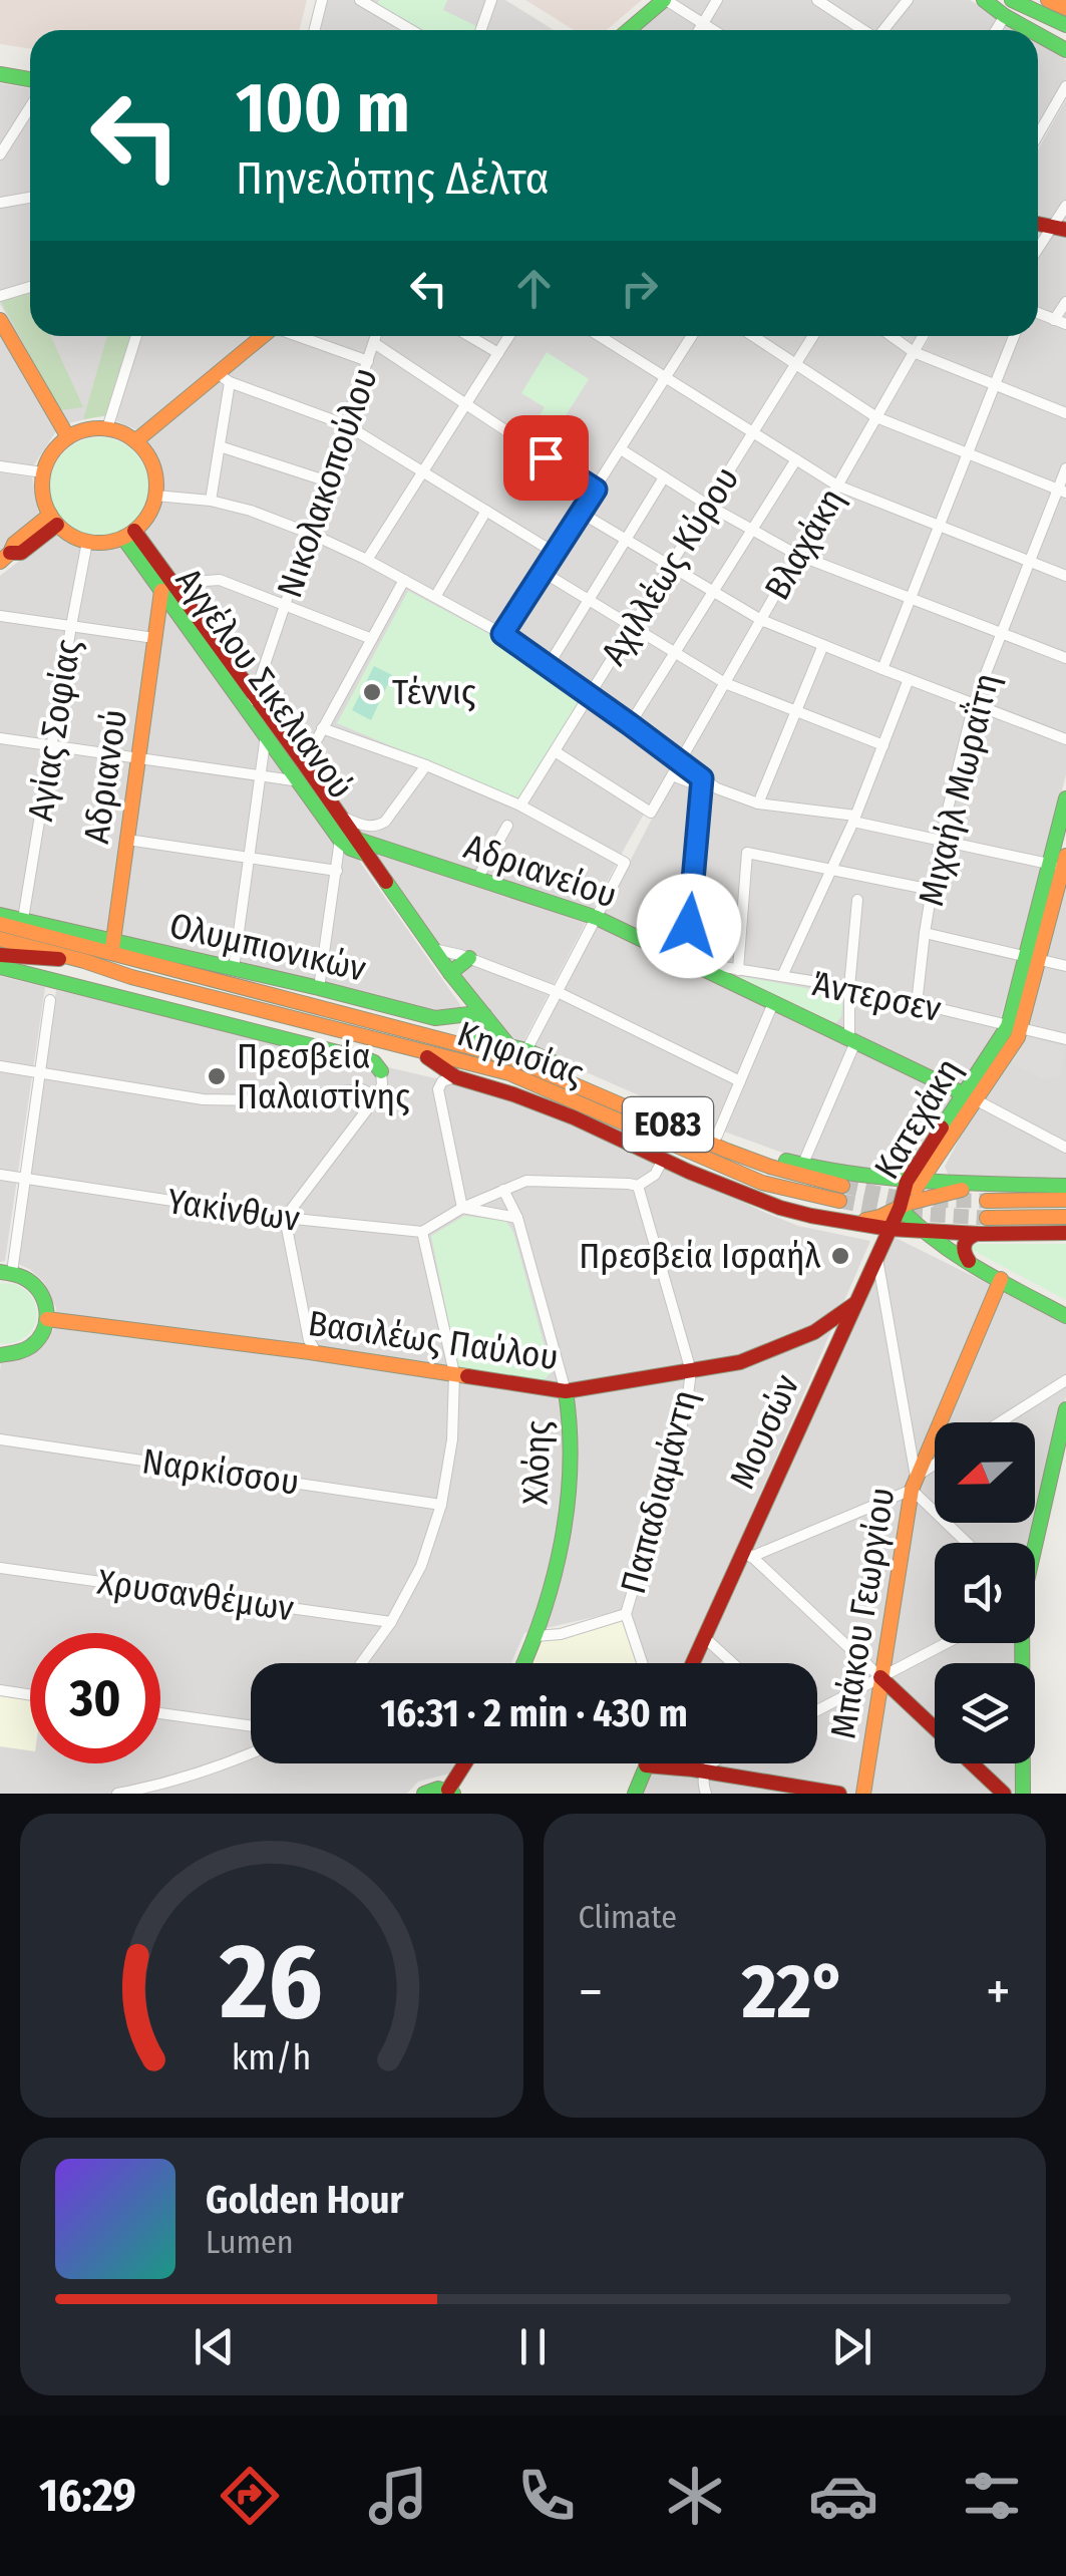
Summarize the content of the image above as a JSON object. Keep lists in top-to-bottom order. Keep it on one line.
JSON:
{"streets":{"street":["Νικολακοπούλου","Βλαχάκη","Αχιλλέως Κύρου","Αγγέλου Σικελιανού","Αγίας Σοφίας","Αδριανού","Μιχαήλ Μωραΐτη","Αδριανείου","Ολυμπιονικών","Άντερσεν","Κηφισίας","Κατεχάκη","ΕΟ83","Υακίνθων","Βασιλέως Παύλου","Μουσών","Χλόης","Ναρκίσσου","Παπαδιαμάντη","Χρυσανθέμων","Μπάκου Γεωργίου"]},"crossings":[["Νικολακοπούλου","Αγγέλου Σικελιανού"],["Βλαχάκη","Αχιλλέως Κύρου"],["Αγγέλου Σικελιανού","Αγίας Σοφίας"],["Αγγέλου Σικελιανού","Αδριανού"],["Αγγέλου Σικελιανού","Αδριανείου"],["Αγγέλου Σικελιανού","Ολυμπιονικών"],["Αγίας Σοφίας","Ολυμπιονικών"],["Αδριανού","Ολυμπιονικών"],["Αδριανού","Κηφισίας"],["Μιχαήλ Μωραΐτη","Άντερσεν"],["Αδριανείου","Άντερσεν"],["Αδριανείου","Κατεχάκη"],["Ολυμπιονικών","Κηφισίας"],["Άντερσεν","Κατεχάκη"],["Κηφισίας","Κατεχάκη"],["Κηφισίας","ΕΟ83"],["Κατεχάκη","Μουσών"],["ΕΟ83","Μουσών"],["Βασιλέως Παύλου","Μουσών"],["Βασιλέως Παύλου","Χλόης"],["Βασιλέως Παύλου","Παπαδιαμάντη"]],"places":["Τέννις","Πρεσβεία Παλαιστίνης","Πρεσβεία Ισραήλ"],"north":"left","page":{"turn":["100 m","Πηνελόπης Δέλτα"],"limit":"30","trip":"16:31 · 2 min · 430 m","tile":"Climate","heat":["−","22°","+"],"song":["Golden Hour","Lumen"],"tabs":"16:29","gauge":["26","km/h"]}}
